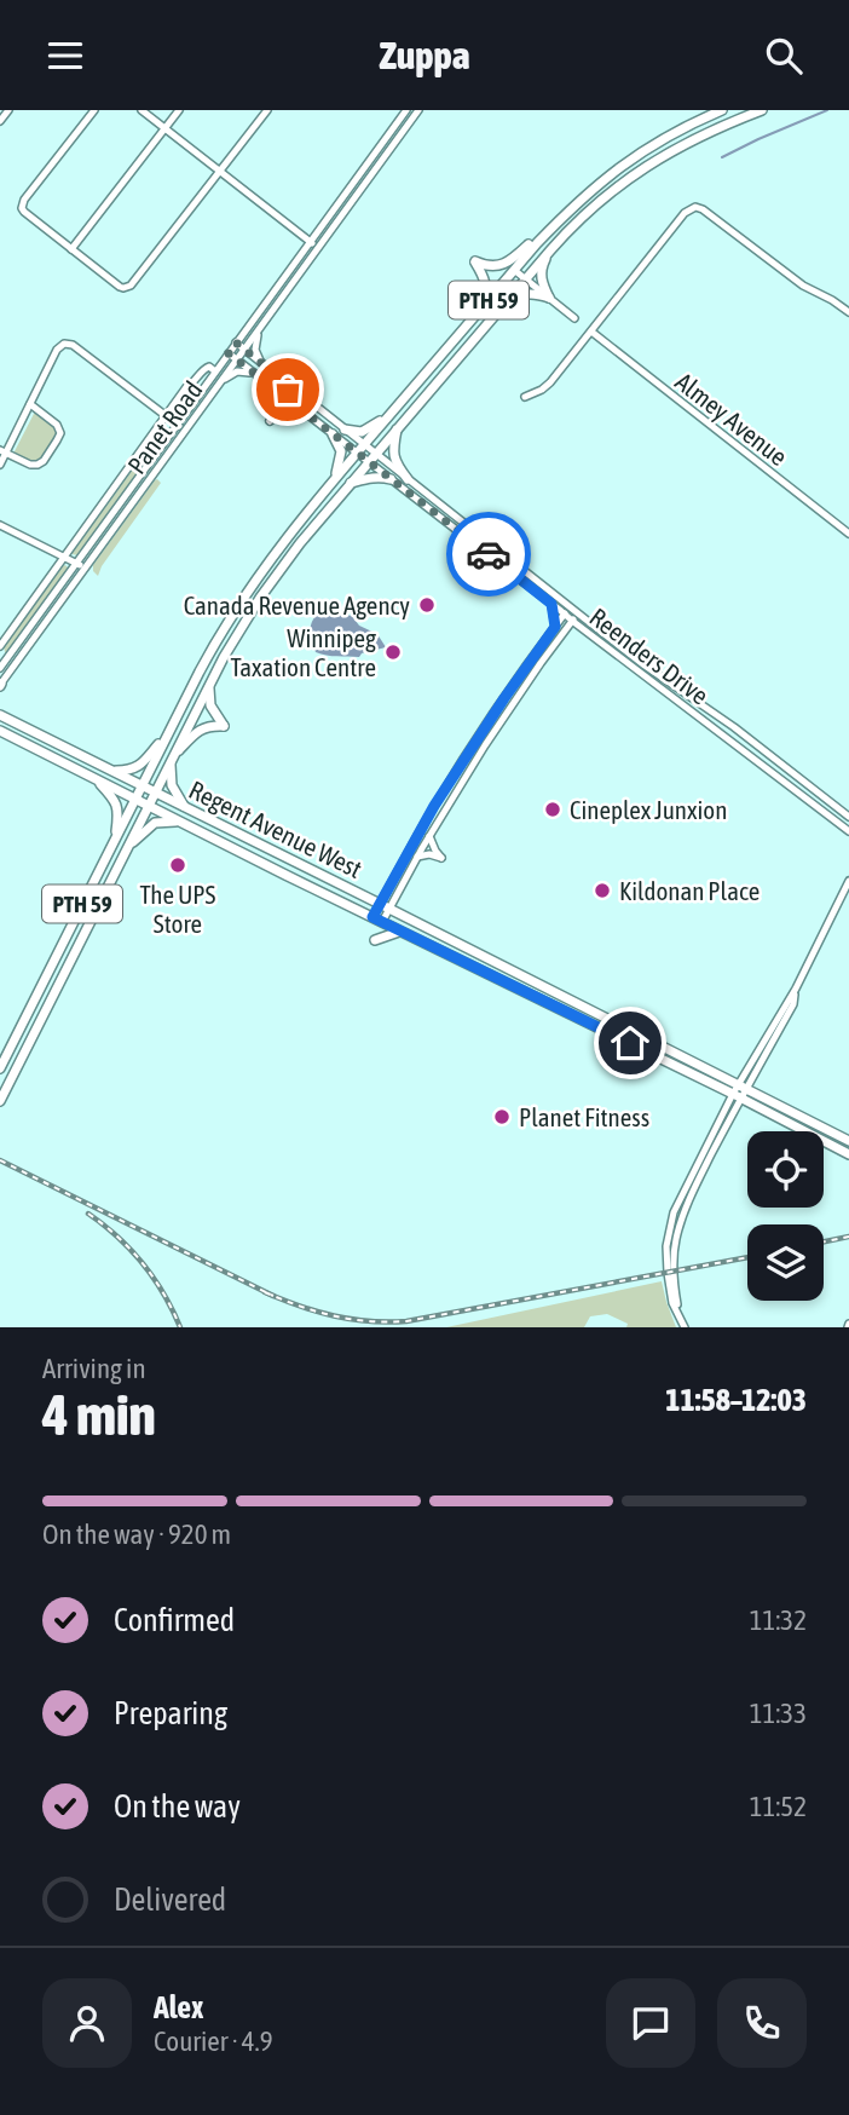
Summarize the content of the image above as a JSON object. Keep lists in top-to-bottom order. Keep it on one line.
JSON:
{"streets":{"main road":["PTH 59","Regent Avenue West"],"street":["Almey Avenue","Panet Road","Reenders Drive"]},"crossings":[["PTH 59","Reenders Drive"],["PTH 59","Regent Avenue West"],["Panet Road","Reenders Drive"]],"places":["Canada Revenue Agency","Winnipeg Taxation Centre","Cineplex Junxion","The UPS Store","Kildonan Place","Planet Fitness"],"page":{"header":"Zuppa","heading":["4 min","Arriving in","11:58–12:03"],"panel":["Alex","Courier · 4.9"],"bar":"On the way · 920 m","list":[["Confirmed","11:32"],["Preparing","11:33"],["On the way","11:52"],"Delivered"]}}
